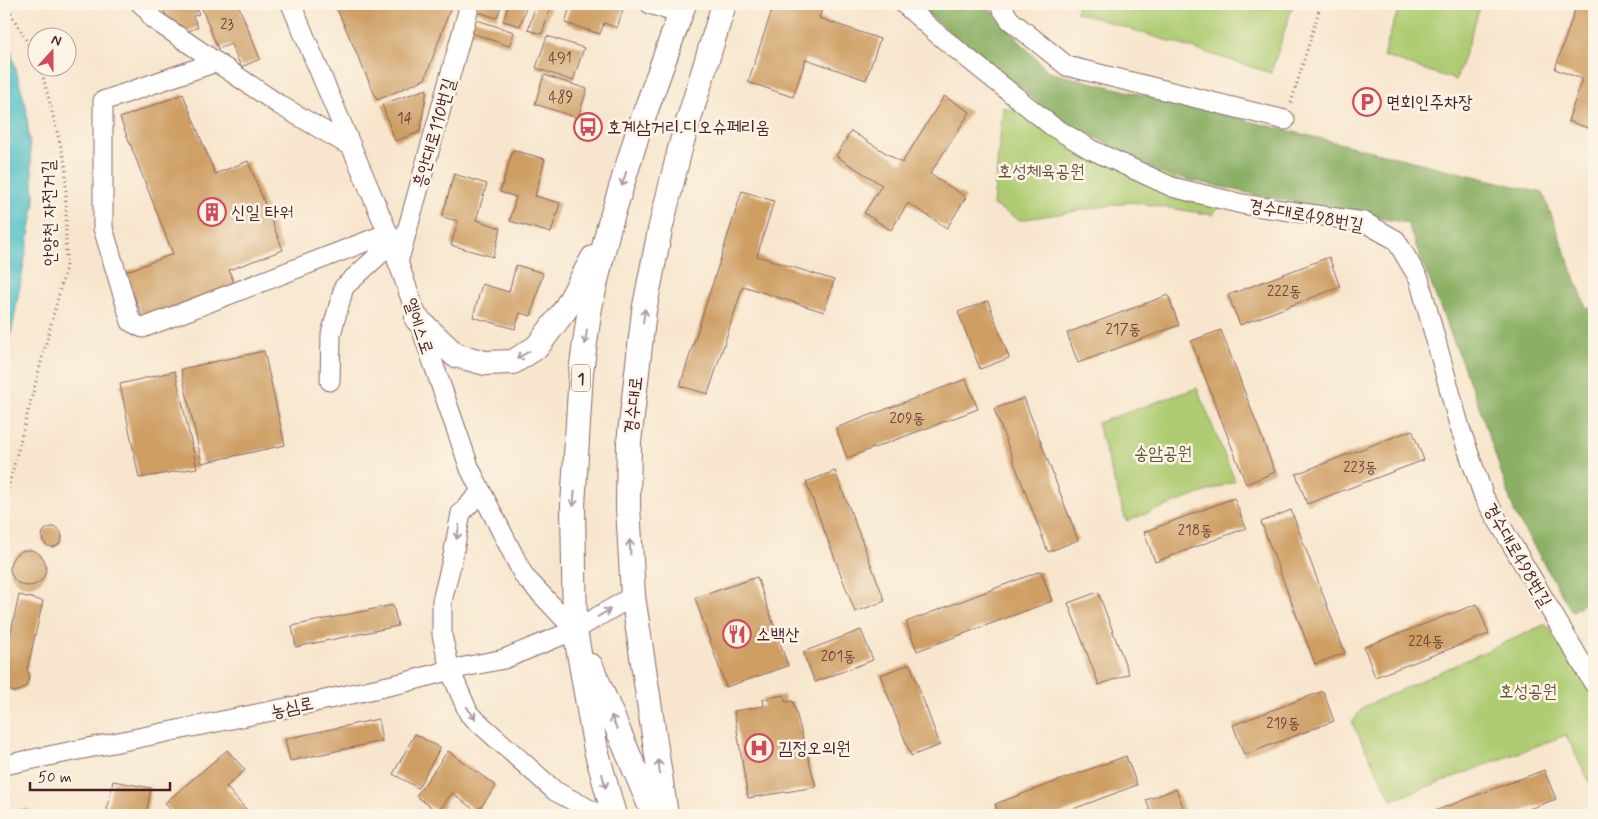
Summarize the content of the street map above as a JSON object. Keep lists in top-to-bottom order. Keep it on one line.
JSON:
{"streets":{"main road":["1","경수대로"],"street":["흥안대로110번길","경수대로498번길","엘에스로","농심로"],"path":["안양천 자전거길"]},"crossings":[["흥안대로110번길","엘에스로"],["엘에스로","1"],["엘에스로","농심로"],["1","농심로"],["경수대로","농심로"]],"parks":["호성체육공원","송암공원","호성공원"],"places":{"parking":["면회인주차장"],"bus stop":["호계삼거리.디오슈페리움"],"building":["신일 타워"],"restaurant":["소백산"],"hospital":["김정오의원"]},"house_numbers":["23","491","489","14","222동","217동","209동","223동","218동","224동","201동","219동"],"scale_bar":"50 m","north":"top"}
